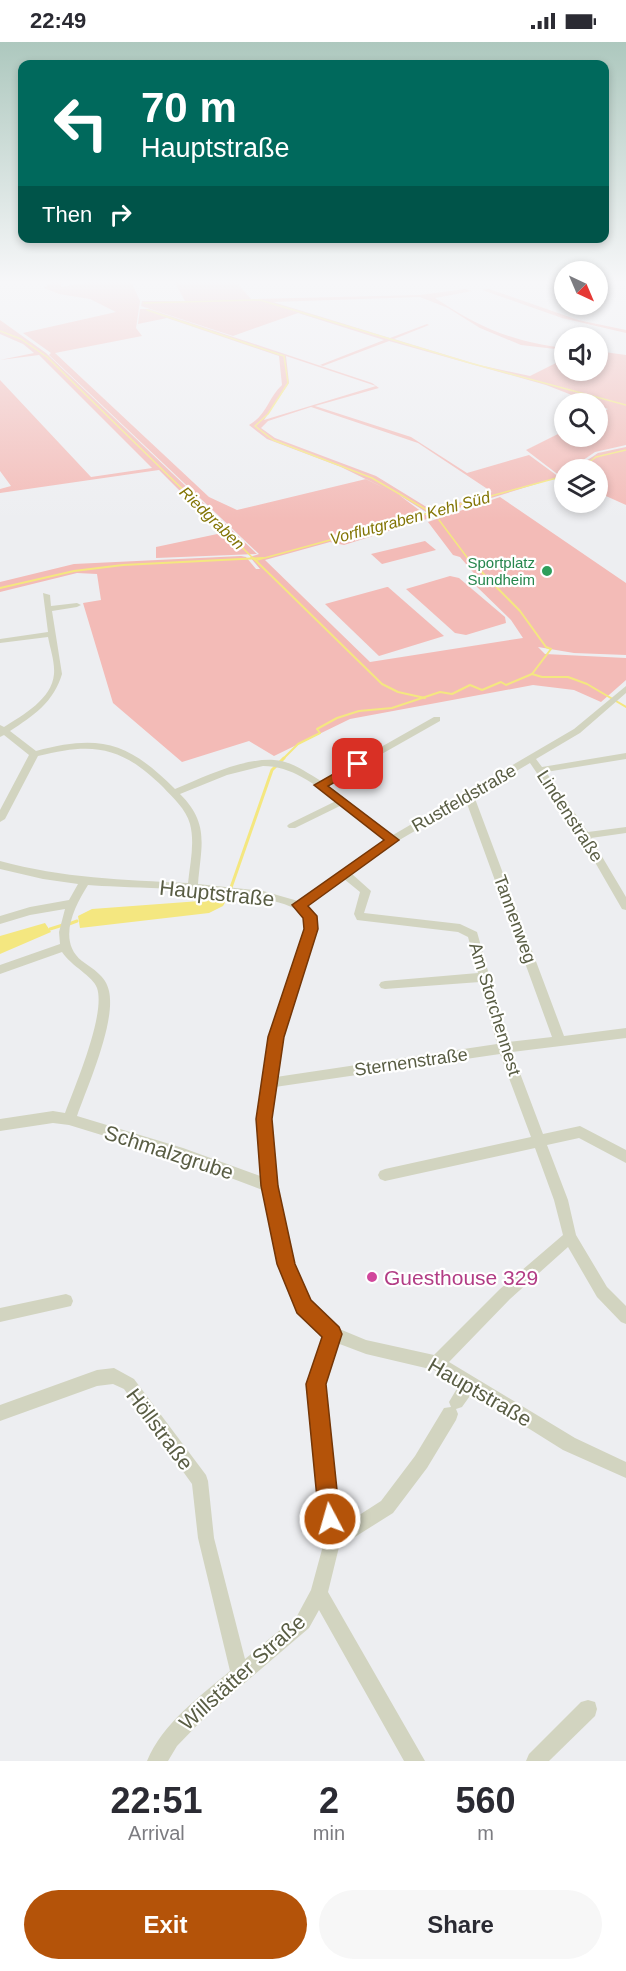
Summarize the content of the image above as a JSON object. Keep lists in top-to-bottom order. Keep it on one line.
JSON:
{"streets":{"street":["Rustfeldstraße","Lindenstraße","Hauptstraße","Tannenweg","Am Storchennest","Sternenstraße","Schmalzgrube","Höllstraße","Willstätter Straße"]},"crossings":[["Rustfeldstraße","Lindenstraße"],["Rustfeldstraße","Hauptstraße"],["Rustfeldstraße","Tannenweg"],["Rustfeldstraße","Am Storchennest"],["Hauptstraße","Sternenstraße"],["Hauptstraße","Schmalzgrube"],["Hauptstraße","Willstätter Straße"],["Tannenweg","Sternenstraße"],["Am Storchennest","Sternenstraße"],["Höllstraße","Willstätter Straße"]],"water":["Riedgraben","Vorflutgraben Kehl Süd"],"places":["Sportplatz Sundheim","Guesthouse 329"],"north":"bottom right","page":{"status":"22:49","turn":["70 m","Hauptstraße"],"then":"Then","eta":["22:51","Arrival","2","min","560","m"],"buttons":["Exit","Share"]}}
